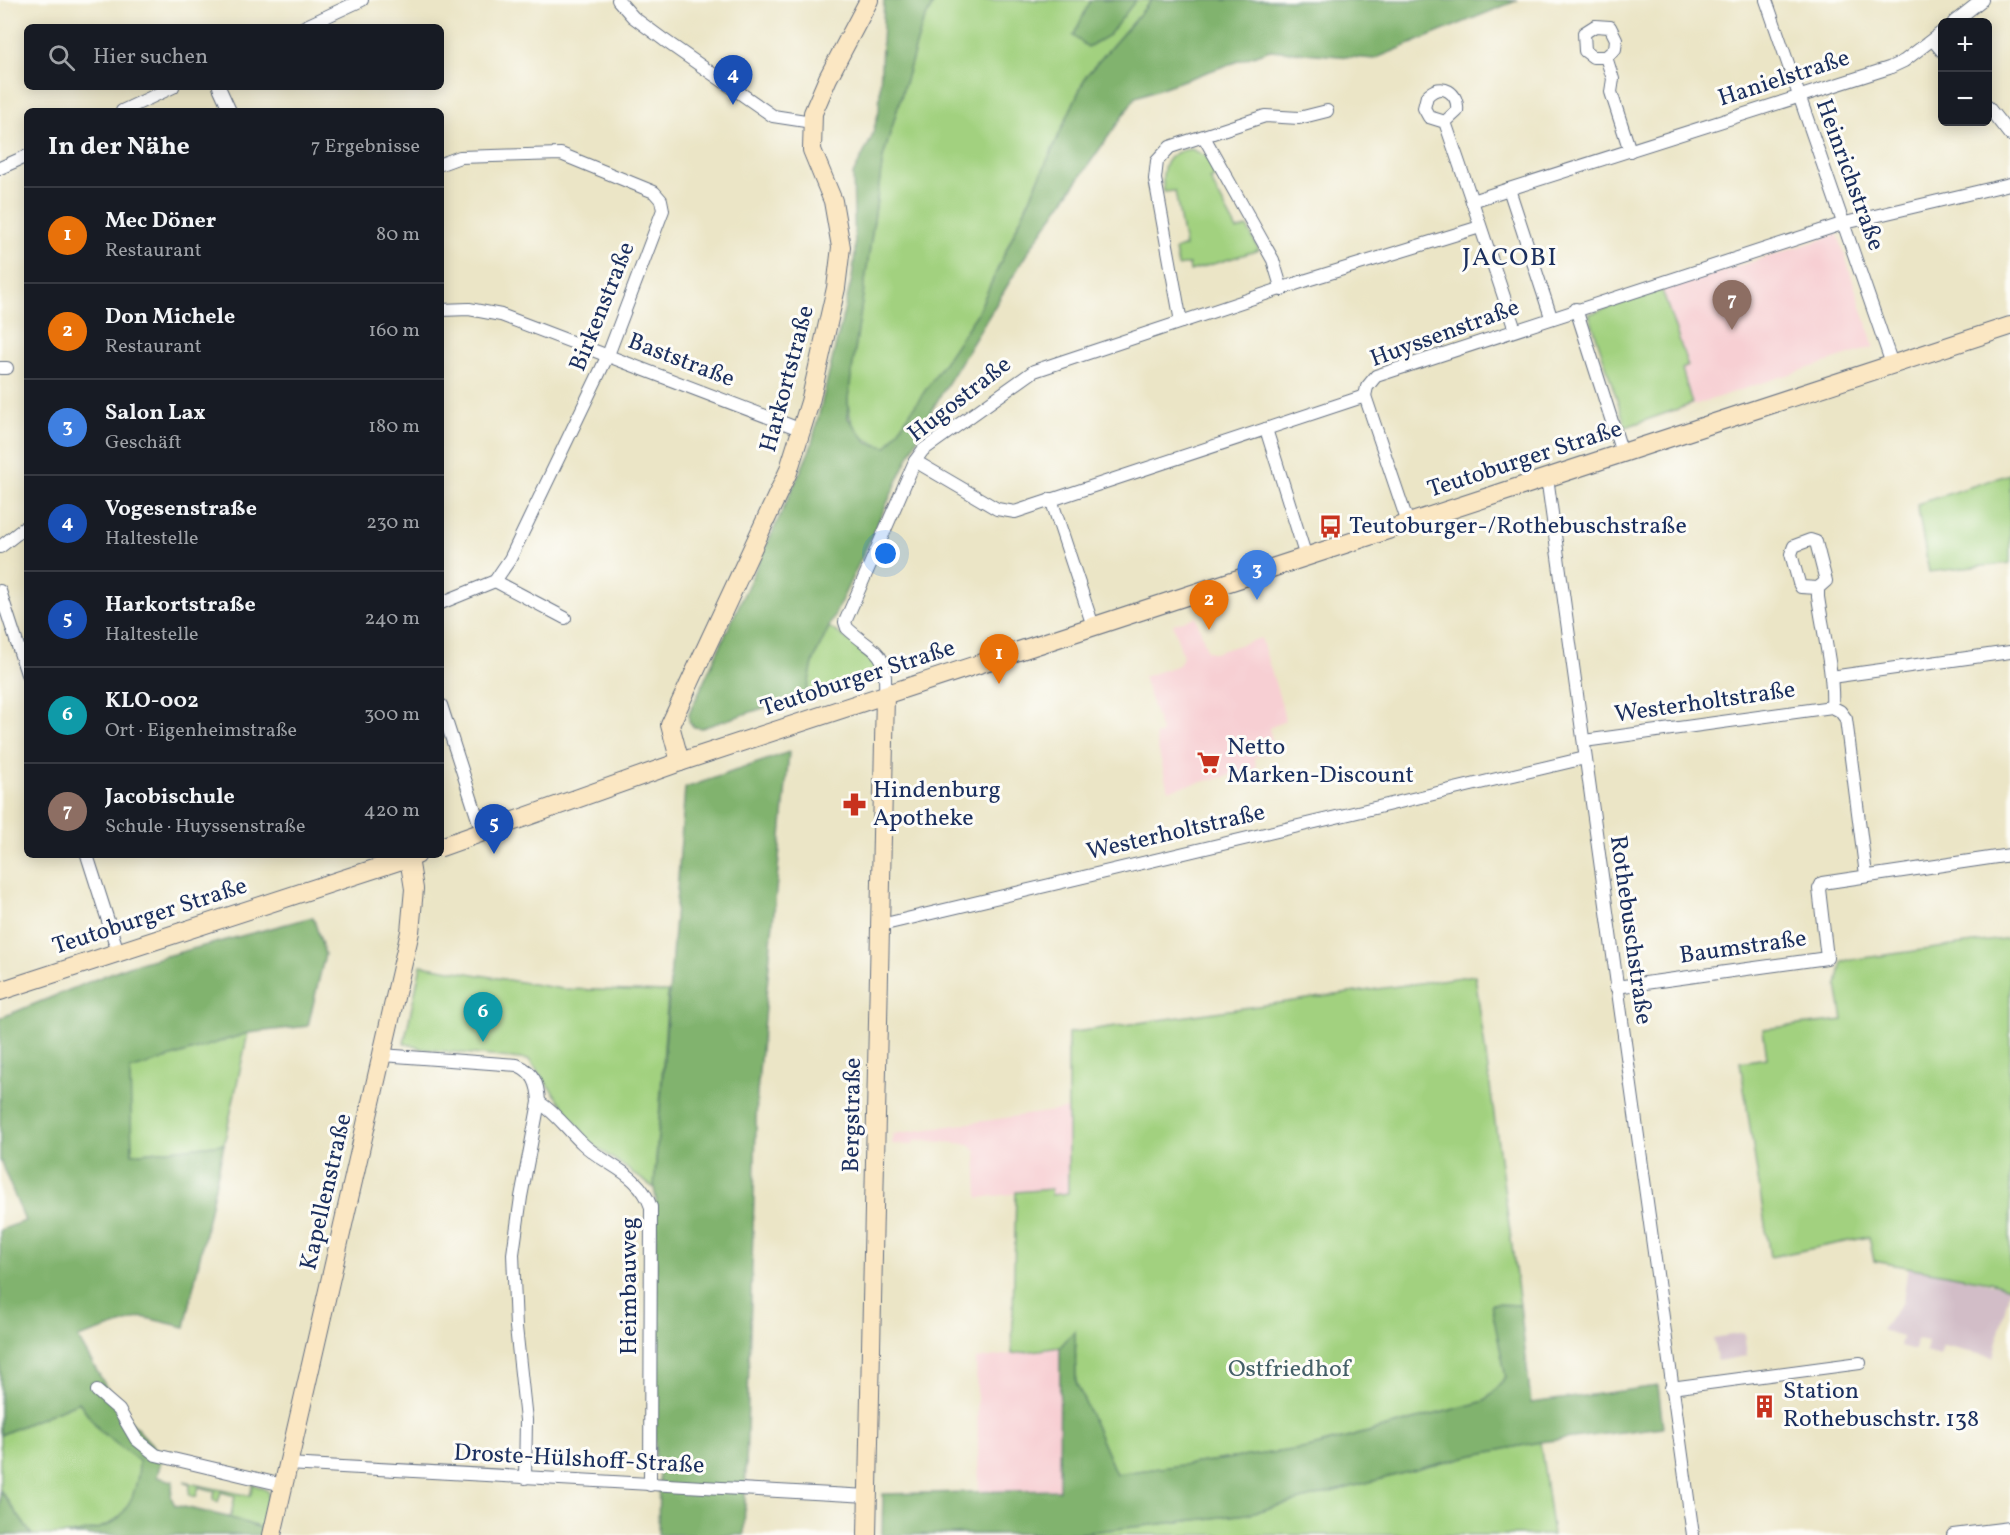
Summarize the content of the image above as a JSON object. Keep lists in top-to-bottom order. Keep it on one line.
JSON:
{"streets":{"street":["Hanielstraße","Heinrichstraße","Birkenstraße","Huyssenstraße","Baststraße","Harkortstraße","Hugostraße","Teutoburger Straße","Westerholtstraße","Rothebuschstraße","Baumstraße","Bergstraße","Kapellenstraße","Heimbauweg","Droste-Hülshoff-Straße"]},"crossings":[["Hanielstraße","Heinrichstraße"],["Heinrichstraße","Huyssenstraße"],["Heinrichstraße","Teutoburger Straße"],["Birkenstraße","Baststraße"],["Huyssenstraße","Hugostraße"],["Baststraße","Harkortstraße"],["Harkortstraße","Teutoburger Straße"],["Hugostraße","Teutoburger Straße"],["Hugostraße","Bergstraße"],["Teutoburger Straße","Rothebuschstraße"],["Teutoburger Straße","Bergstraße"],["Westerholtstraße","Rothebuschstraße"],["Westerholtstraße","Baumstraße"],["Westerholtstraße","Bergstraße"],["Rothebuschstraße","Baumstraße"],["Bergstraße","Droste-Hülshoff-Straße"],["Kapellenstraße","Droste-Hülshoff-Straße"],["Heimbauweg","Droste-Hülshoff-Straße"]],"districts":["JACOBI"],"parks":["Ostfriedhof"],"places":{"bus stop":["Teutoburger-/Rothebuschstraße"],"supermarket":["Netto Marken-Discount"],"pharmacy":["Hindenburg Apotheke"],"building":["Station Rothebuschstr. 138"]},"page":{"map_buttons":["+","−"],"search":"Hier suchen","pins":["4","7","3","2","1","5","6"],"heading":["In der Nähe","7 Ergebnisse"],"list":[{"mark":"1","name":"Mec Döner","note":"Restaurant","value":"80 m"},{"mark":"2","name":"Don Michele","note":"Restaurant","value":"160 m"},{"mark":"3","name":"Salon Lax","note":"Geschäft","value":"180 m"},{"mark":"4","name":"Vogesenstraße","note":"Haltestelle","value":"230 m"},{"mark":"5","name":"Harkortstraße","note":"Haltestelle","value":"240 m"},{"mark":"6","name":"KLO-002","note":"Ort · Eigenheimstraße","value":"300 m"},{"mark":"7","name":"Jacobischule","note":"Schule · Huyssenstraße","value":"420 m"}]}}
